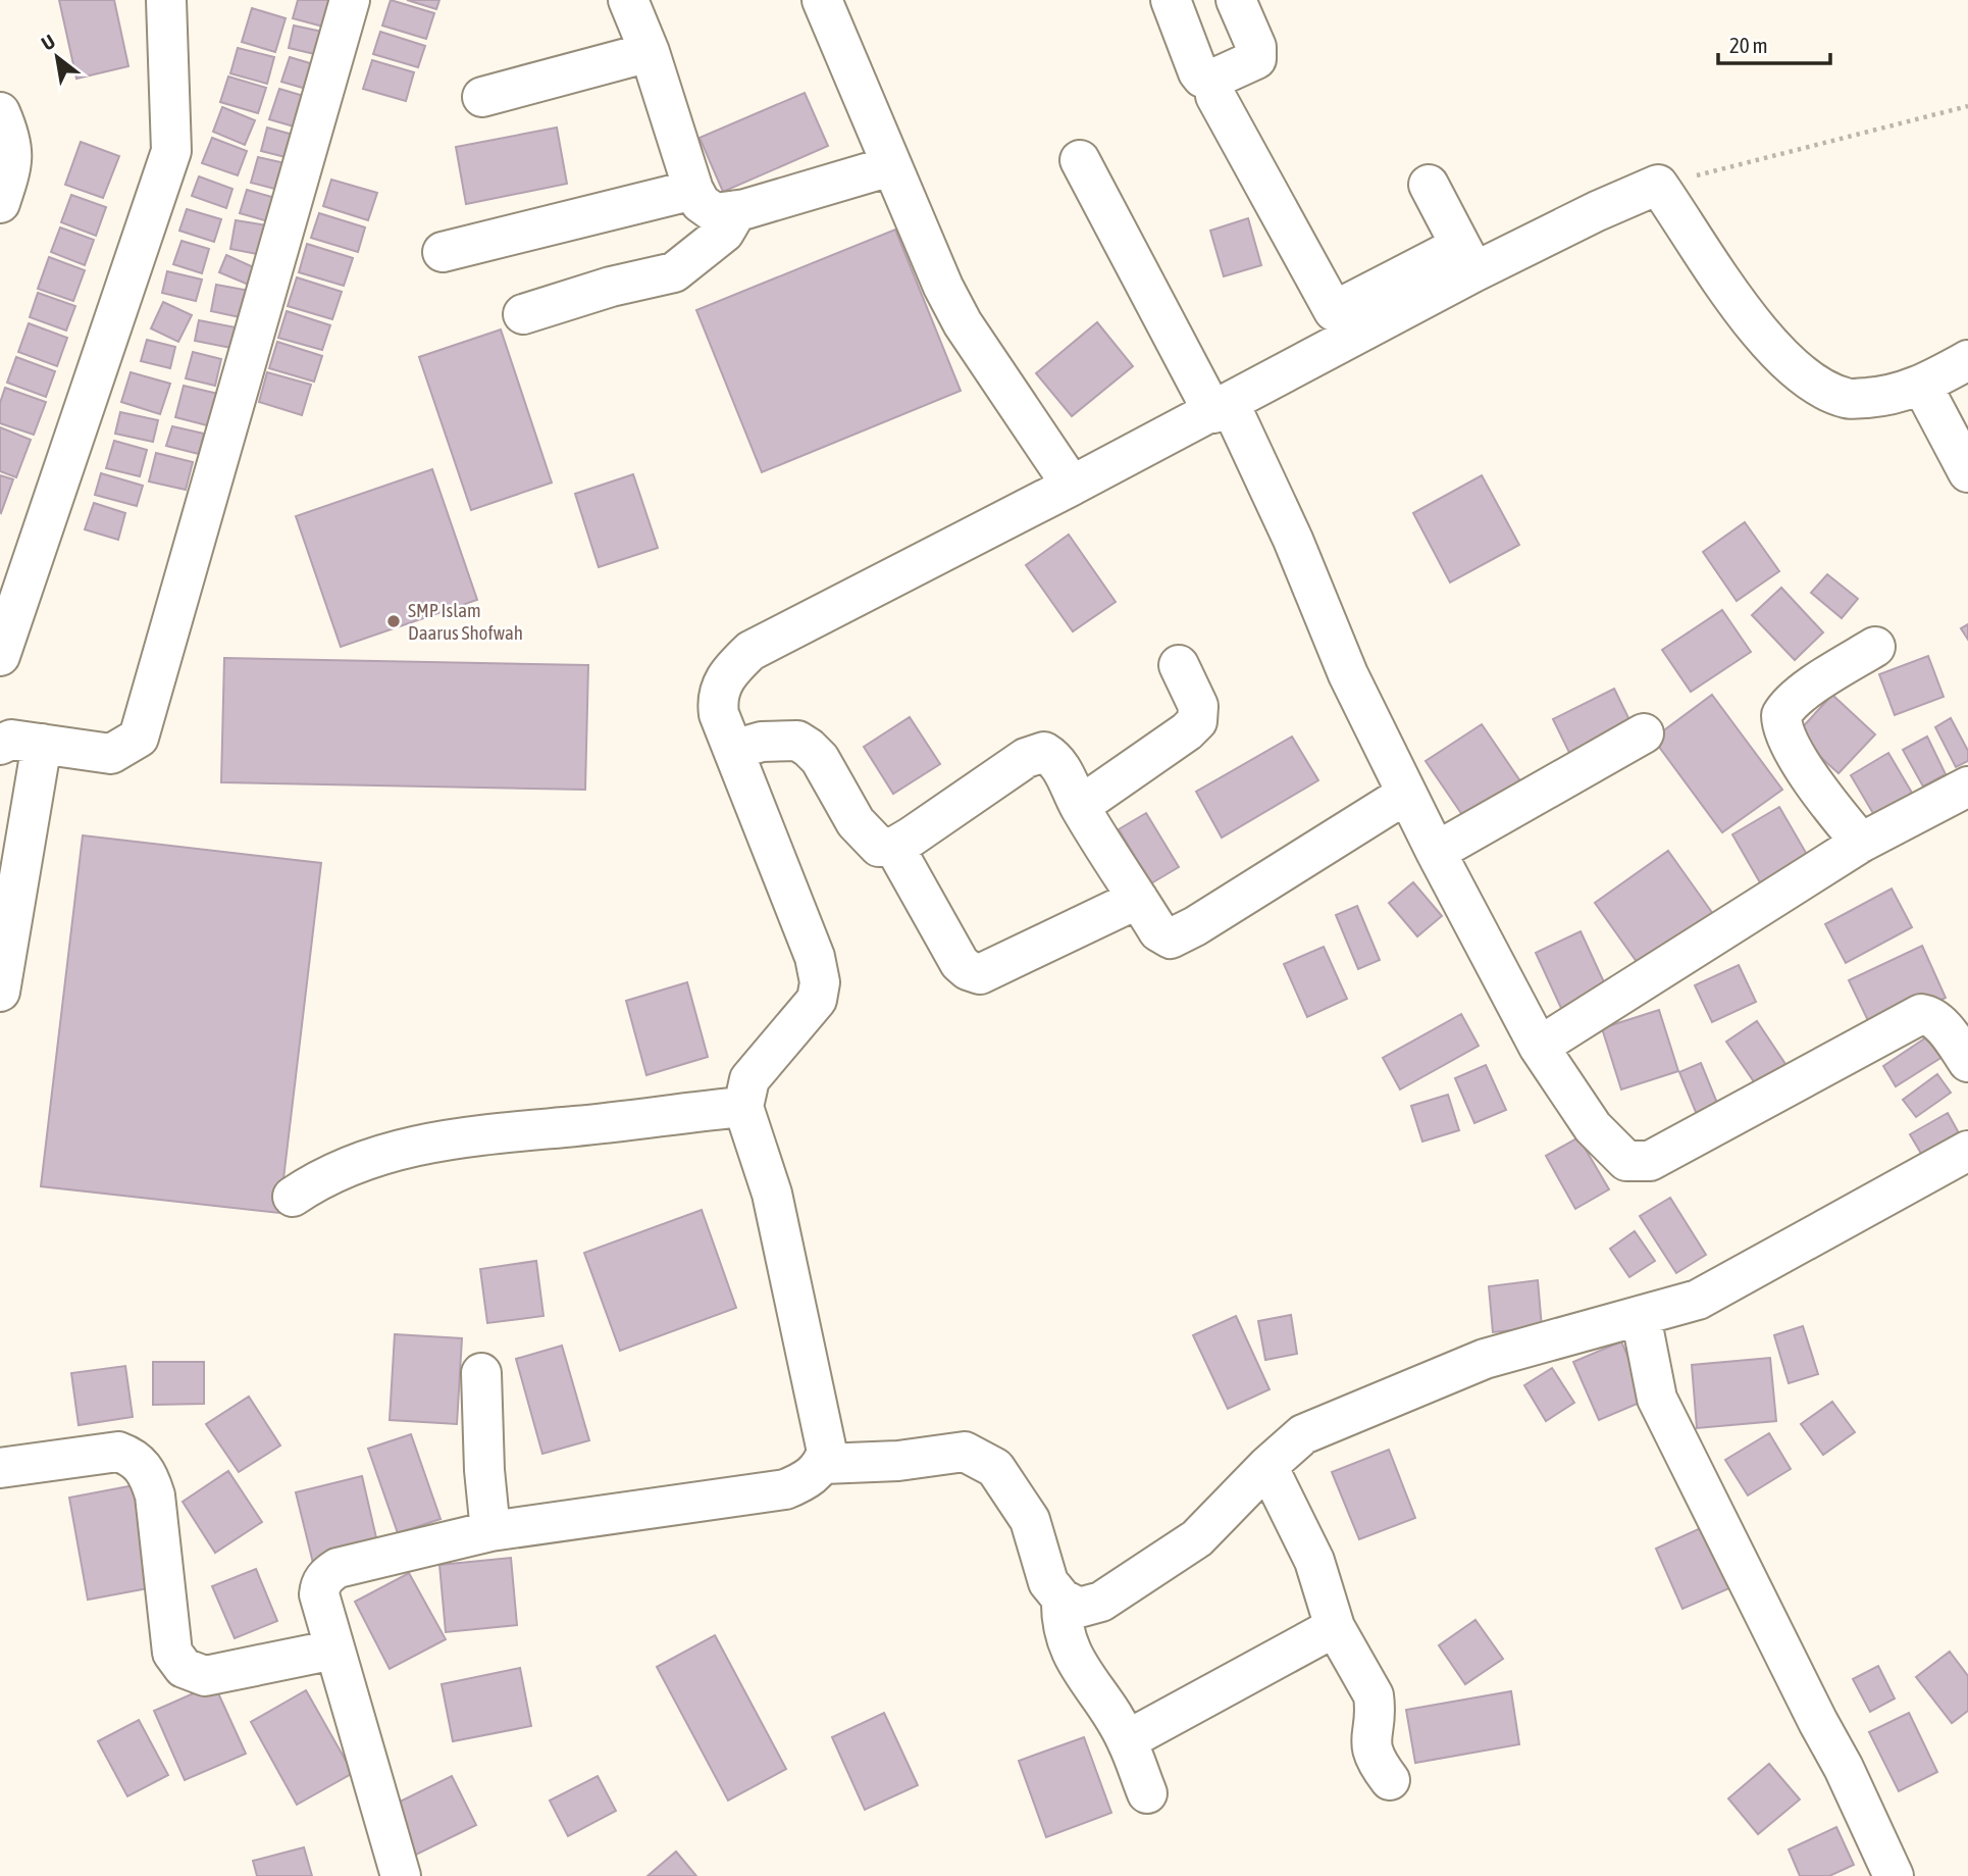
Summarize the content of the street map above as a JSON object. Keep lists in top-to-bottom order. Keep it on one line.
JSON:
{"places":["SMP Islam Daarus Shofwah"],"scale_bar":"20 m","north":"top left"}
